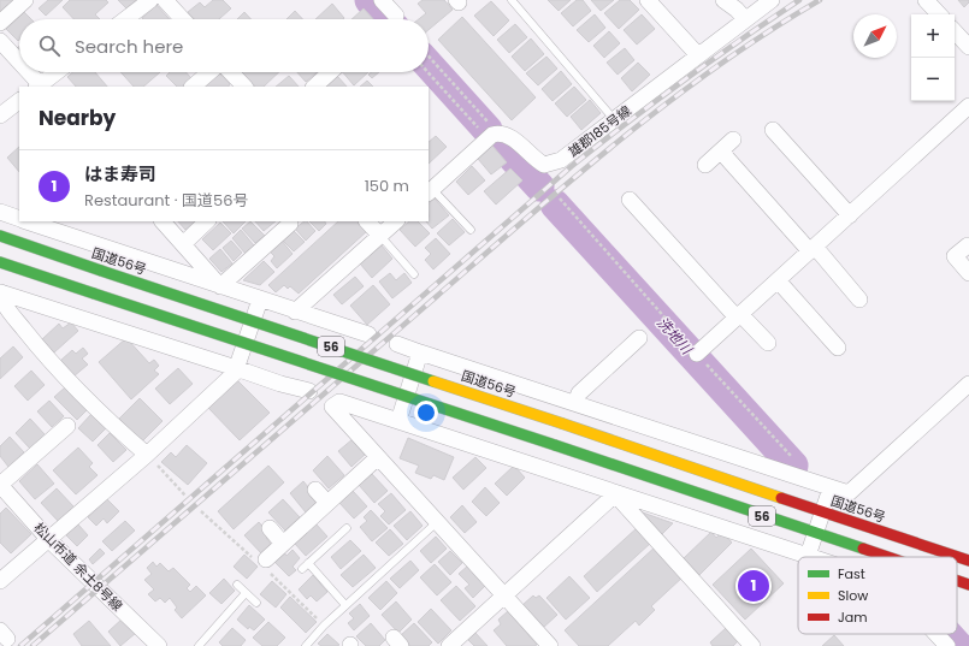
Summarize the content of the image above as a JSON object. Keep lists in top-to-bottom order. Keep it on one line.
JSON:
{"streets":{"highway":["国道56号","56"],"street":["雄郡185号線","松山市道 余土8号線"]},"water":["洗地川"],"legend":["Fast","Slow","Jam"],"north":"top right","page":{"map_buttons":["+","−"],"search":"Search here","heading":"Nearby","list":[{"mark":"1","name":"はま寿司","note":"Restaurant · 国道56号","value":"150 m"}],"pins":"1"}}
